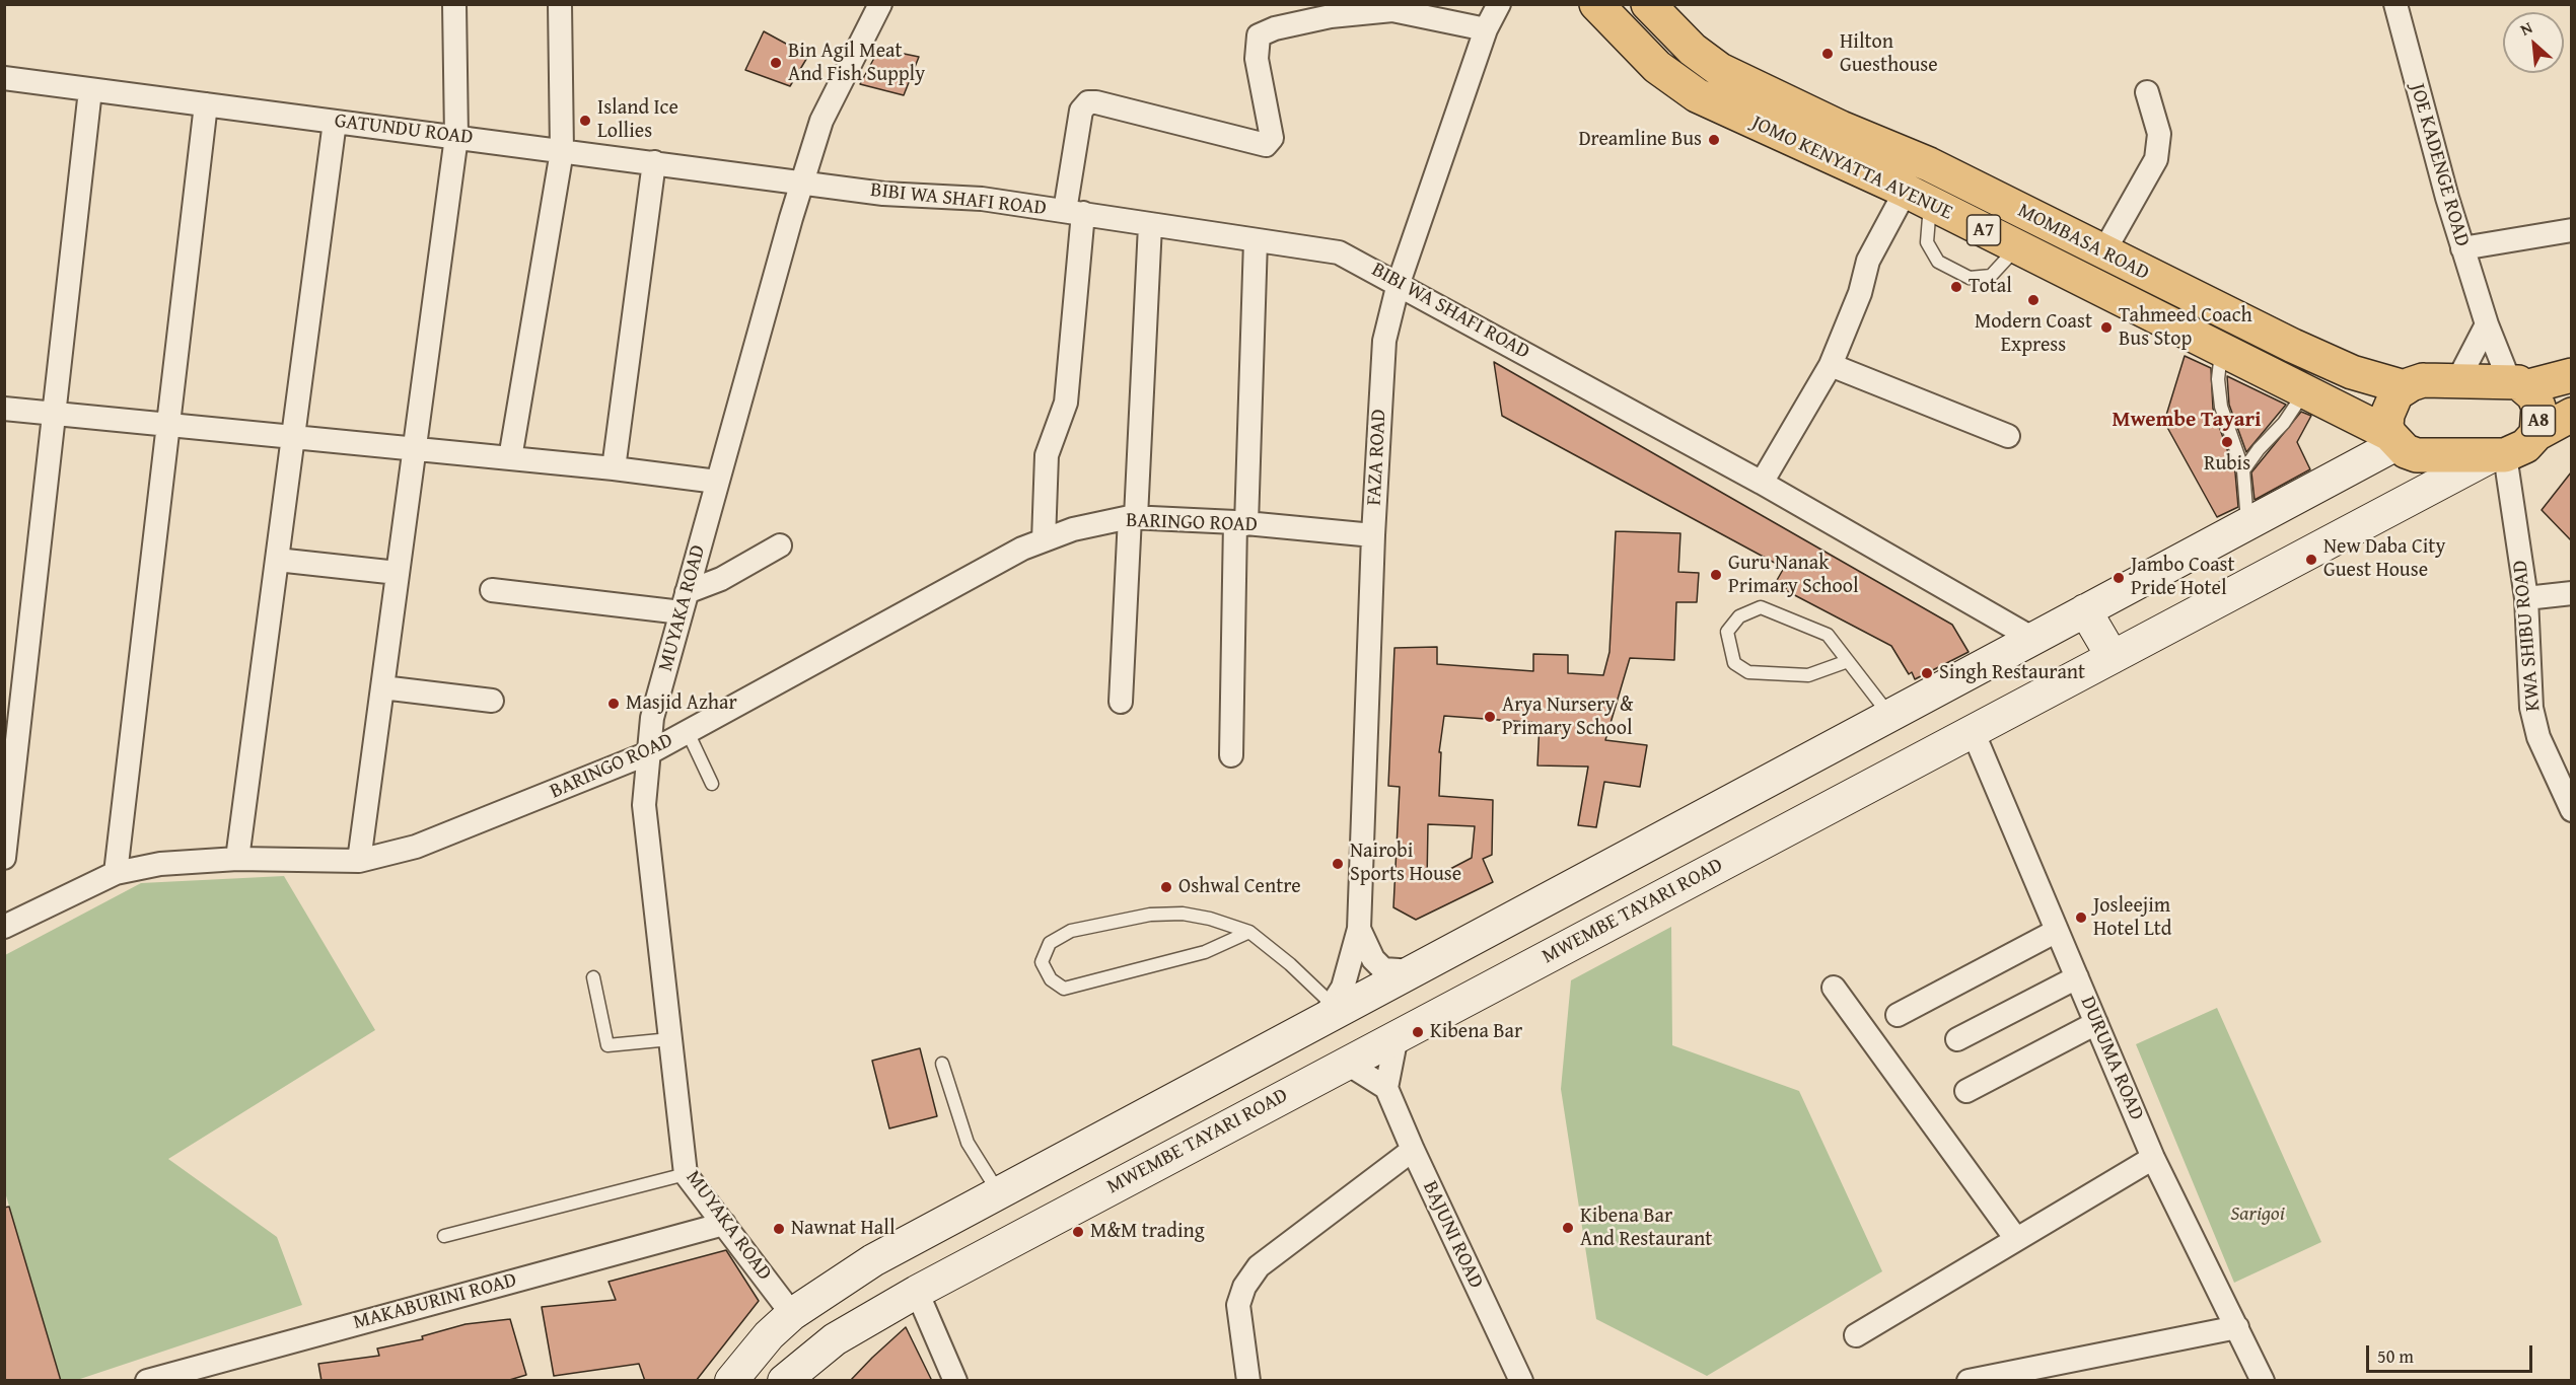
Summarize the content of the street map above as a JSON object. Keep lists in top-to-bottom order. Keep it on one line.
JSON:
{"streets":{"highway":["JOMO KENYATTA AVENUE","A7","MOMBASA ROAD","A8"],"street":["GATUNDU ROAD","JOE KADENGE ROAD","BIBI WA SHAFI ROAD","FAZA ROAD","BARINGO ROAD","MUYAKA ROAD","KWA SHIBU ROAD","MWEMBE TAYARI ROAD","DURUMA ROAD","BAJUNI ROAD","MAKABURINI ROAD"]},"crossings":[["GATUNDU ROAD","BIBI WA SHAFI ROAD"],["GATUNDU ROAD","MUYAKA ROAD"],["JOE KADENGE ROAD","A8"],["JOMO KENYATTA AVENUE","A8"],["JOMO KENYATTA AVENUE","KWA SHIBU ROAD"],["JOMO KENYATTA AVENUE","MWEMBE TAYARI ROAD"],["BIBI WA SHAFI ROAD","FAZA ROAD"],["BIBI WA SHAFI ROAD","MUYAKA ROAD"],["MOMBASA ROAD","A8"],["A8","KWA SHIBU ROAD"],["A8","MWEMBE TAYARI ROAD"],["FAZA ROAD","BARINGO ROAD"],["BARINGO ROAD","MUYAKA ROAD"],["MUYAKA ROAD","MAKABURINI ROAD"],["KWA SHIBU ROAD","MWEMBE TAYARI ROAD"],["MWEMBE TAYARI ROAD","DURUMA ROAD"]],"districts":["Mwembe Tayari"],"parks":["Sarigoi"],"places":["Hilton Guesthouse","Bin Agil Meat And Fish Supply","Island Ice Lollies","Dreamline Bus","Total","Modern Coast Express","Tahmeed Coach Bus Stop","Rubis","New Daba City Guest House","Guru Nanak Primary School","Jambo Coast Pride Hotel","Singh Restaurant","Masjid Azhar","Arya Nursery & Primary School","Nairobi Sports House","Oshwal Centre","Josleejim Hotel Ltd","Kibena Bar","Kibena Bar And Restaurant","Nawnat Hall","M&M trading"],"scale_bar":"50 m","north":"top left"}
